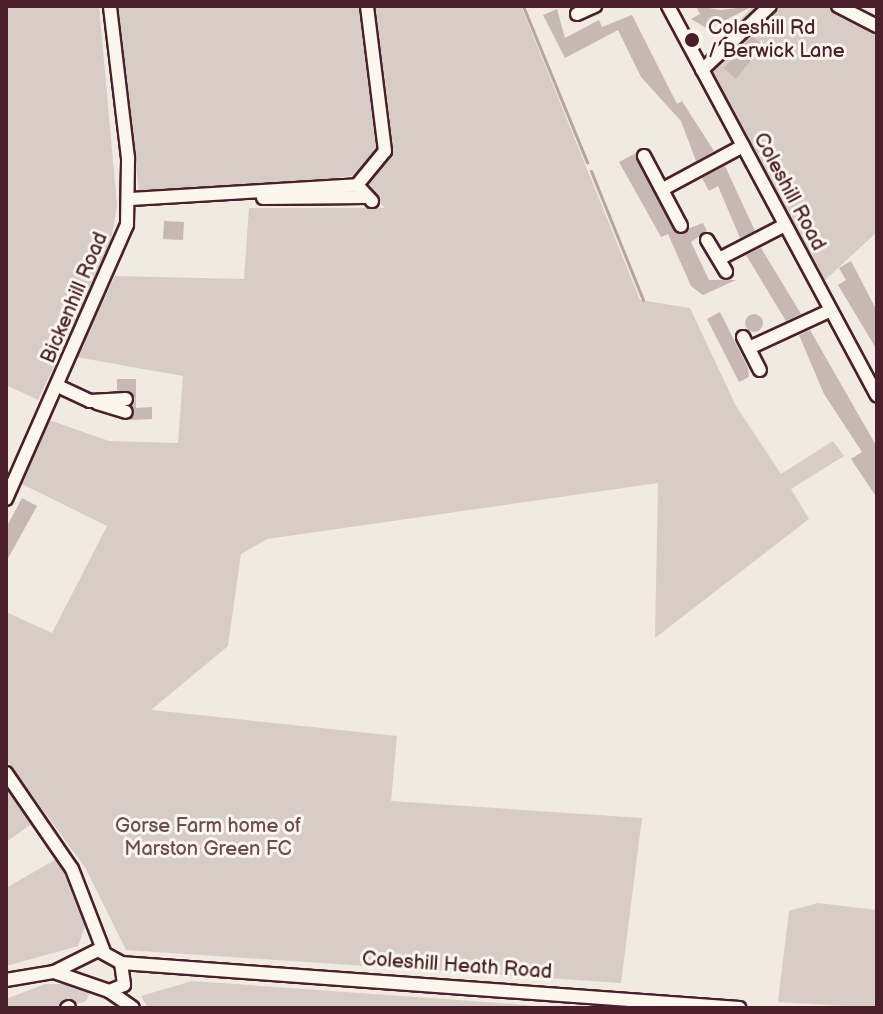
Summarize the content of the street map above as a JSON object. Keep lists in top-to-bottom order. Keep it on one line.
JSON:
{"streets":{"street":["Coleshill Road","Bickenhill Road","Coleshill Heath Road"]},"parks":["Gorse Farm home of Marston Green FC"],"places":["Coleshill Rd / Berwick Lane"]}
